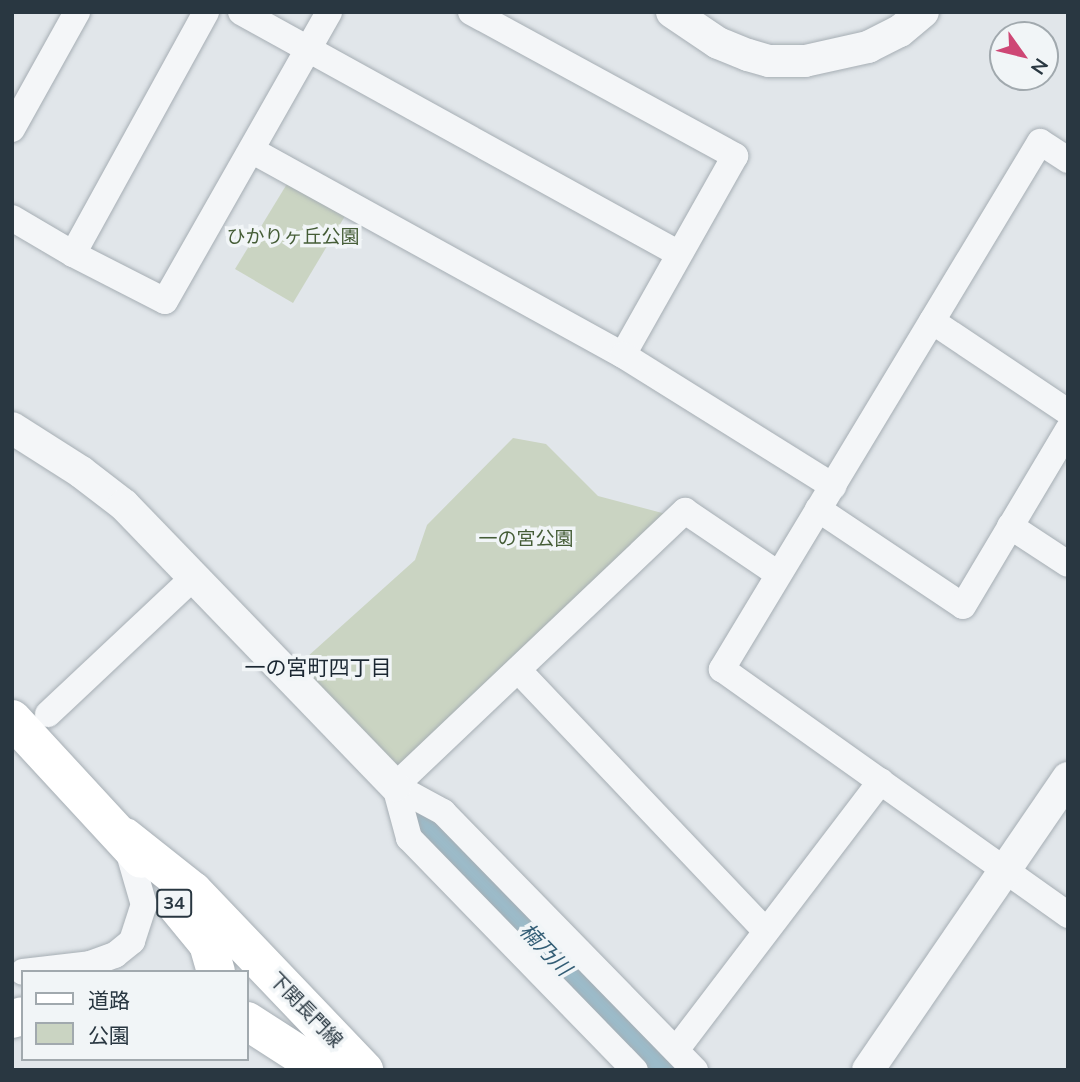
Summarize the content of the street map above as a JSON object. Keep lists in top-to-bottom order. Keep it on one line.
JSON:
{"streets":{"main road":["34","下関長門線"]},"districts":["一の宮町四丁目"],"water":["楠乃川"],"parks":["ひかりヶ丘公園","一の宮公園"],"legend":["道路","公園"],"north":"bottom right"}
